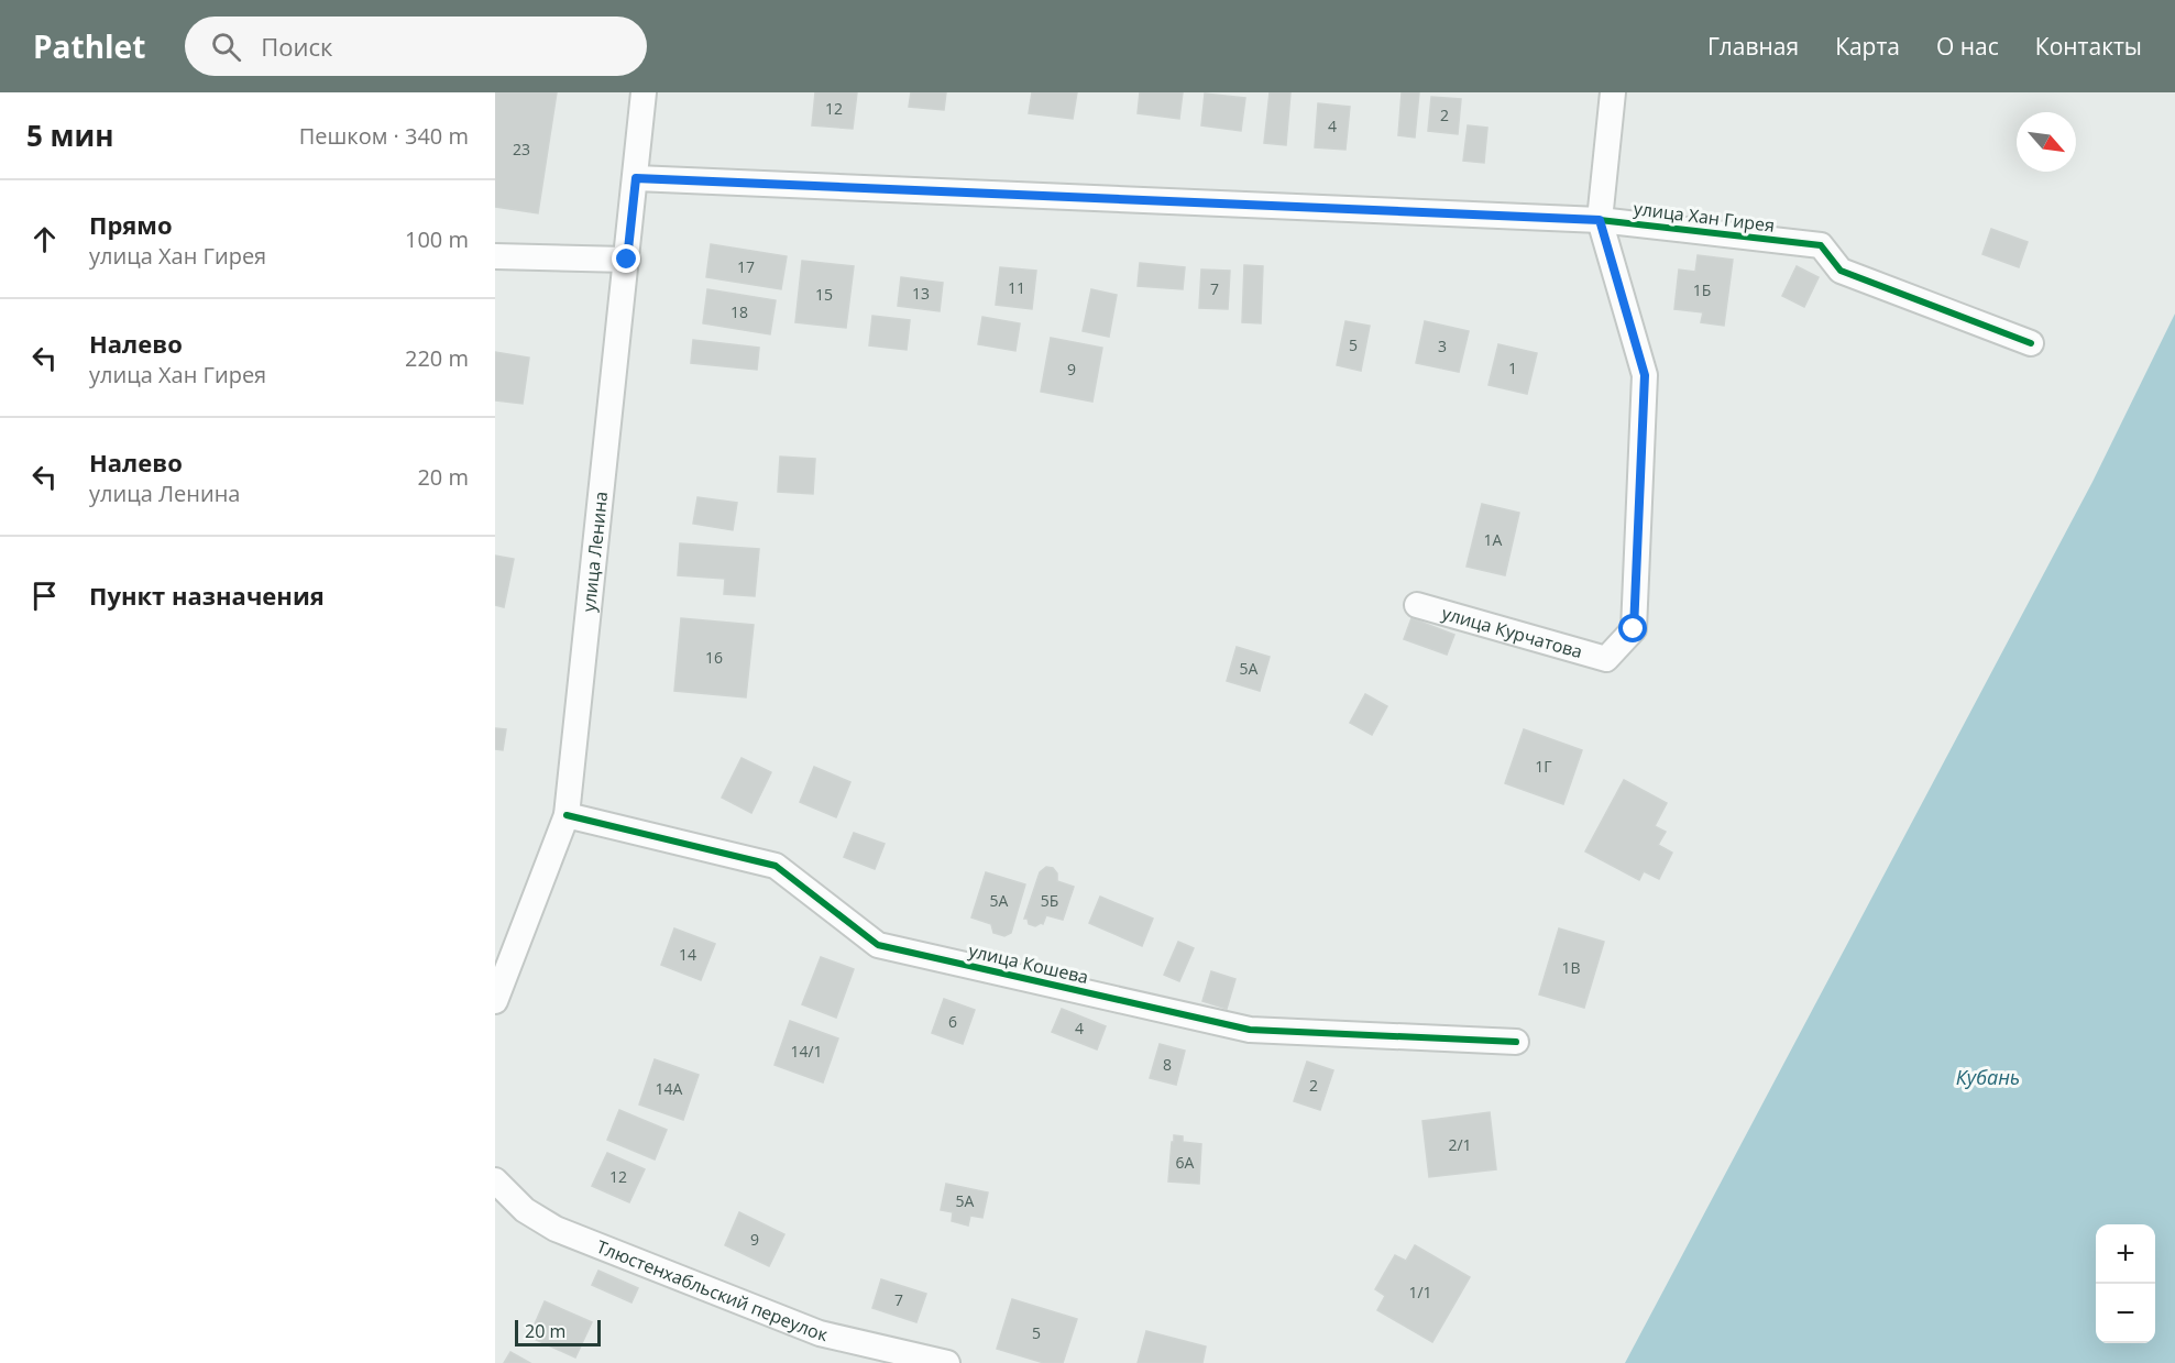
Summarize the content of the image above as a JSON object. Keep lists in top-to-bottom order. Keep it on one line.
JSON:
{"streets":{"street":["улица Хан Гирея","улица Ленина","улица Курчатова","улица Кошева","Тлюстенхабльский переулок"]},"crossings":[["улица Хан Гирея","улица Ленина"],["улица Хан Гирея","улица Курчатова"],["улица Ленина","улица Кошева"]],"water":["Кубань"],"house_numbers":["12","2","4","23","17","11","7","1Б","13","15","18","5","3","1","9","1А","16","5А","1Г","5А","5Б","14","1В","6","4","14/1","8","2","14А","2/1","6А","12","5А","9","1/1","7","5"],"scale_bar":"20 m","north":"bottom right","page":{"header":"Pathlet","search":"Поиск","nav":["Главная","Карта","О нас","Контакты"],"heading":["5 мин","Пешком · 340 m"],"list":[["Прямо","улица Хан Гирея","100 m"],["Налево","улица Хан Гирея","220 m"],["Налево","улица Ленина","20 m"],"Пункт назначения"],"map_buttons":["+","−"],"scale":"20 m"}}
